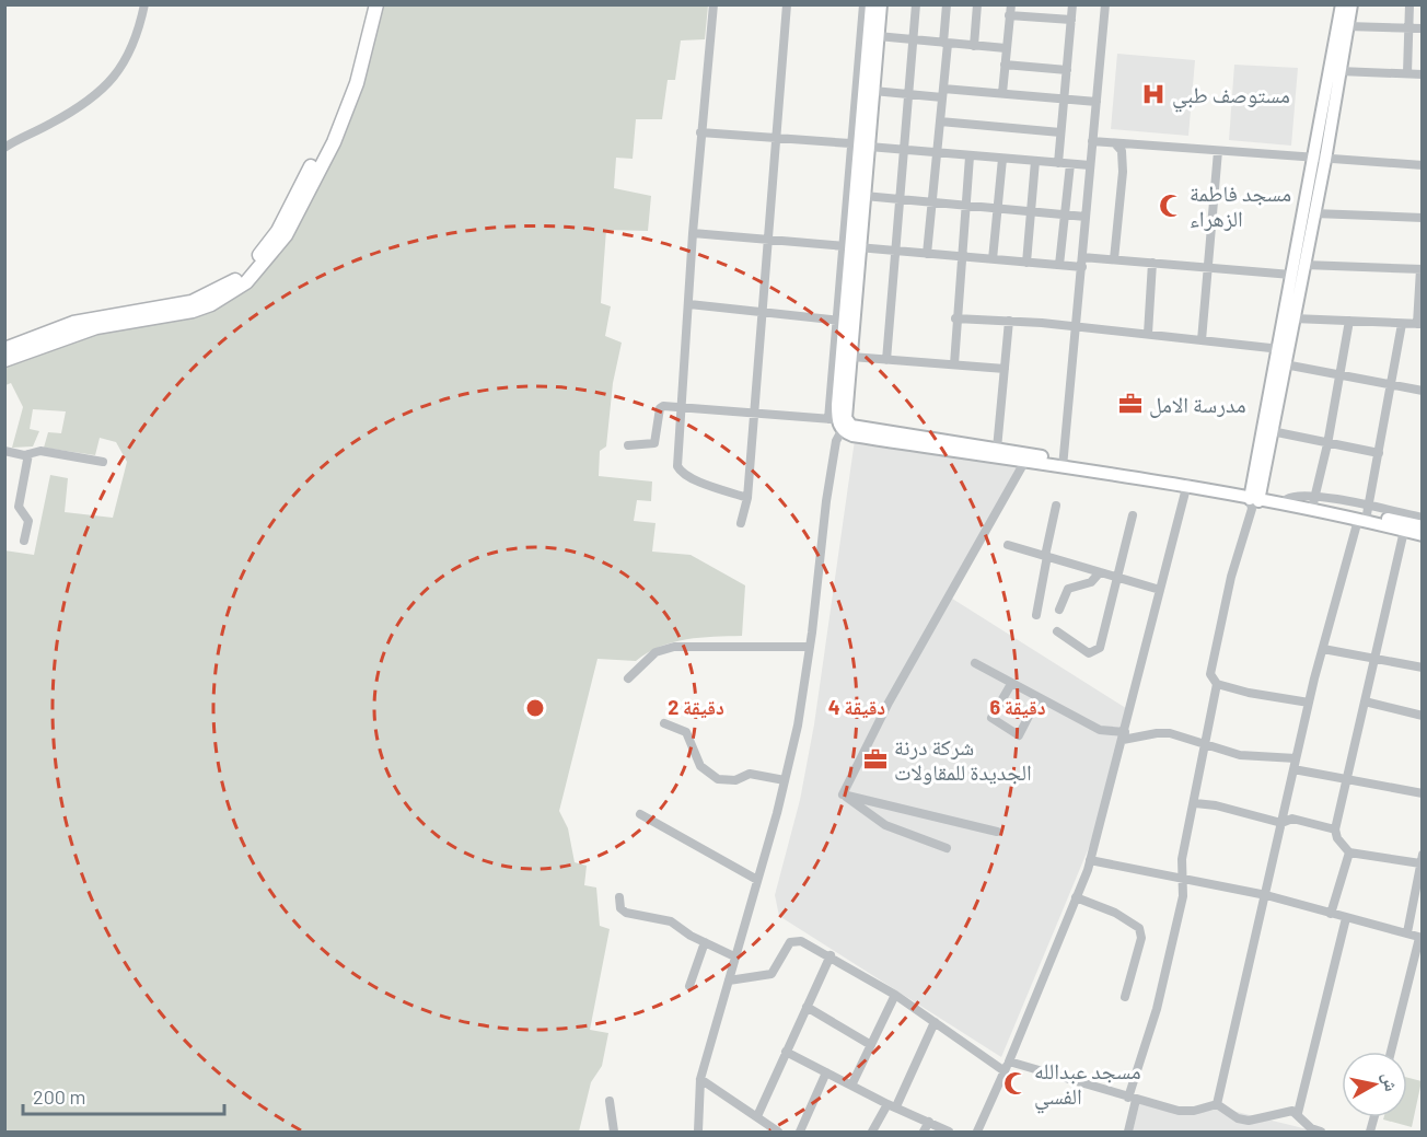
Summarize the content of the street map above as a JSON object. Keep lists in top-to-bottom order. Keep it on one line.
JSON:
{"places":{"hospital":["مستوصف طبي"],"mosque":["مسجد فاطمة الزهراء","مسجد عبدالله الفسي"],"office":["مدرسة الامل","شركة درنة الجديدة للمقاولات"]},"scale_bar":"200 m","north":"right","rings":["2 دقيقة","4 دقيقة","6 دقيقة"]}
